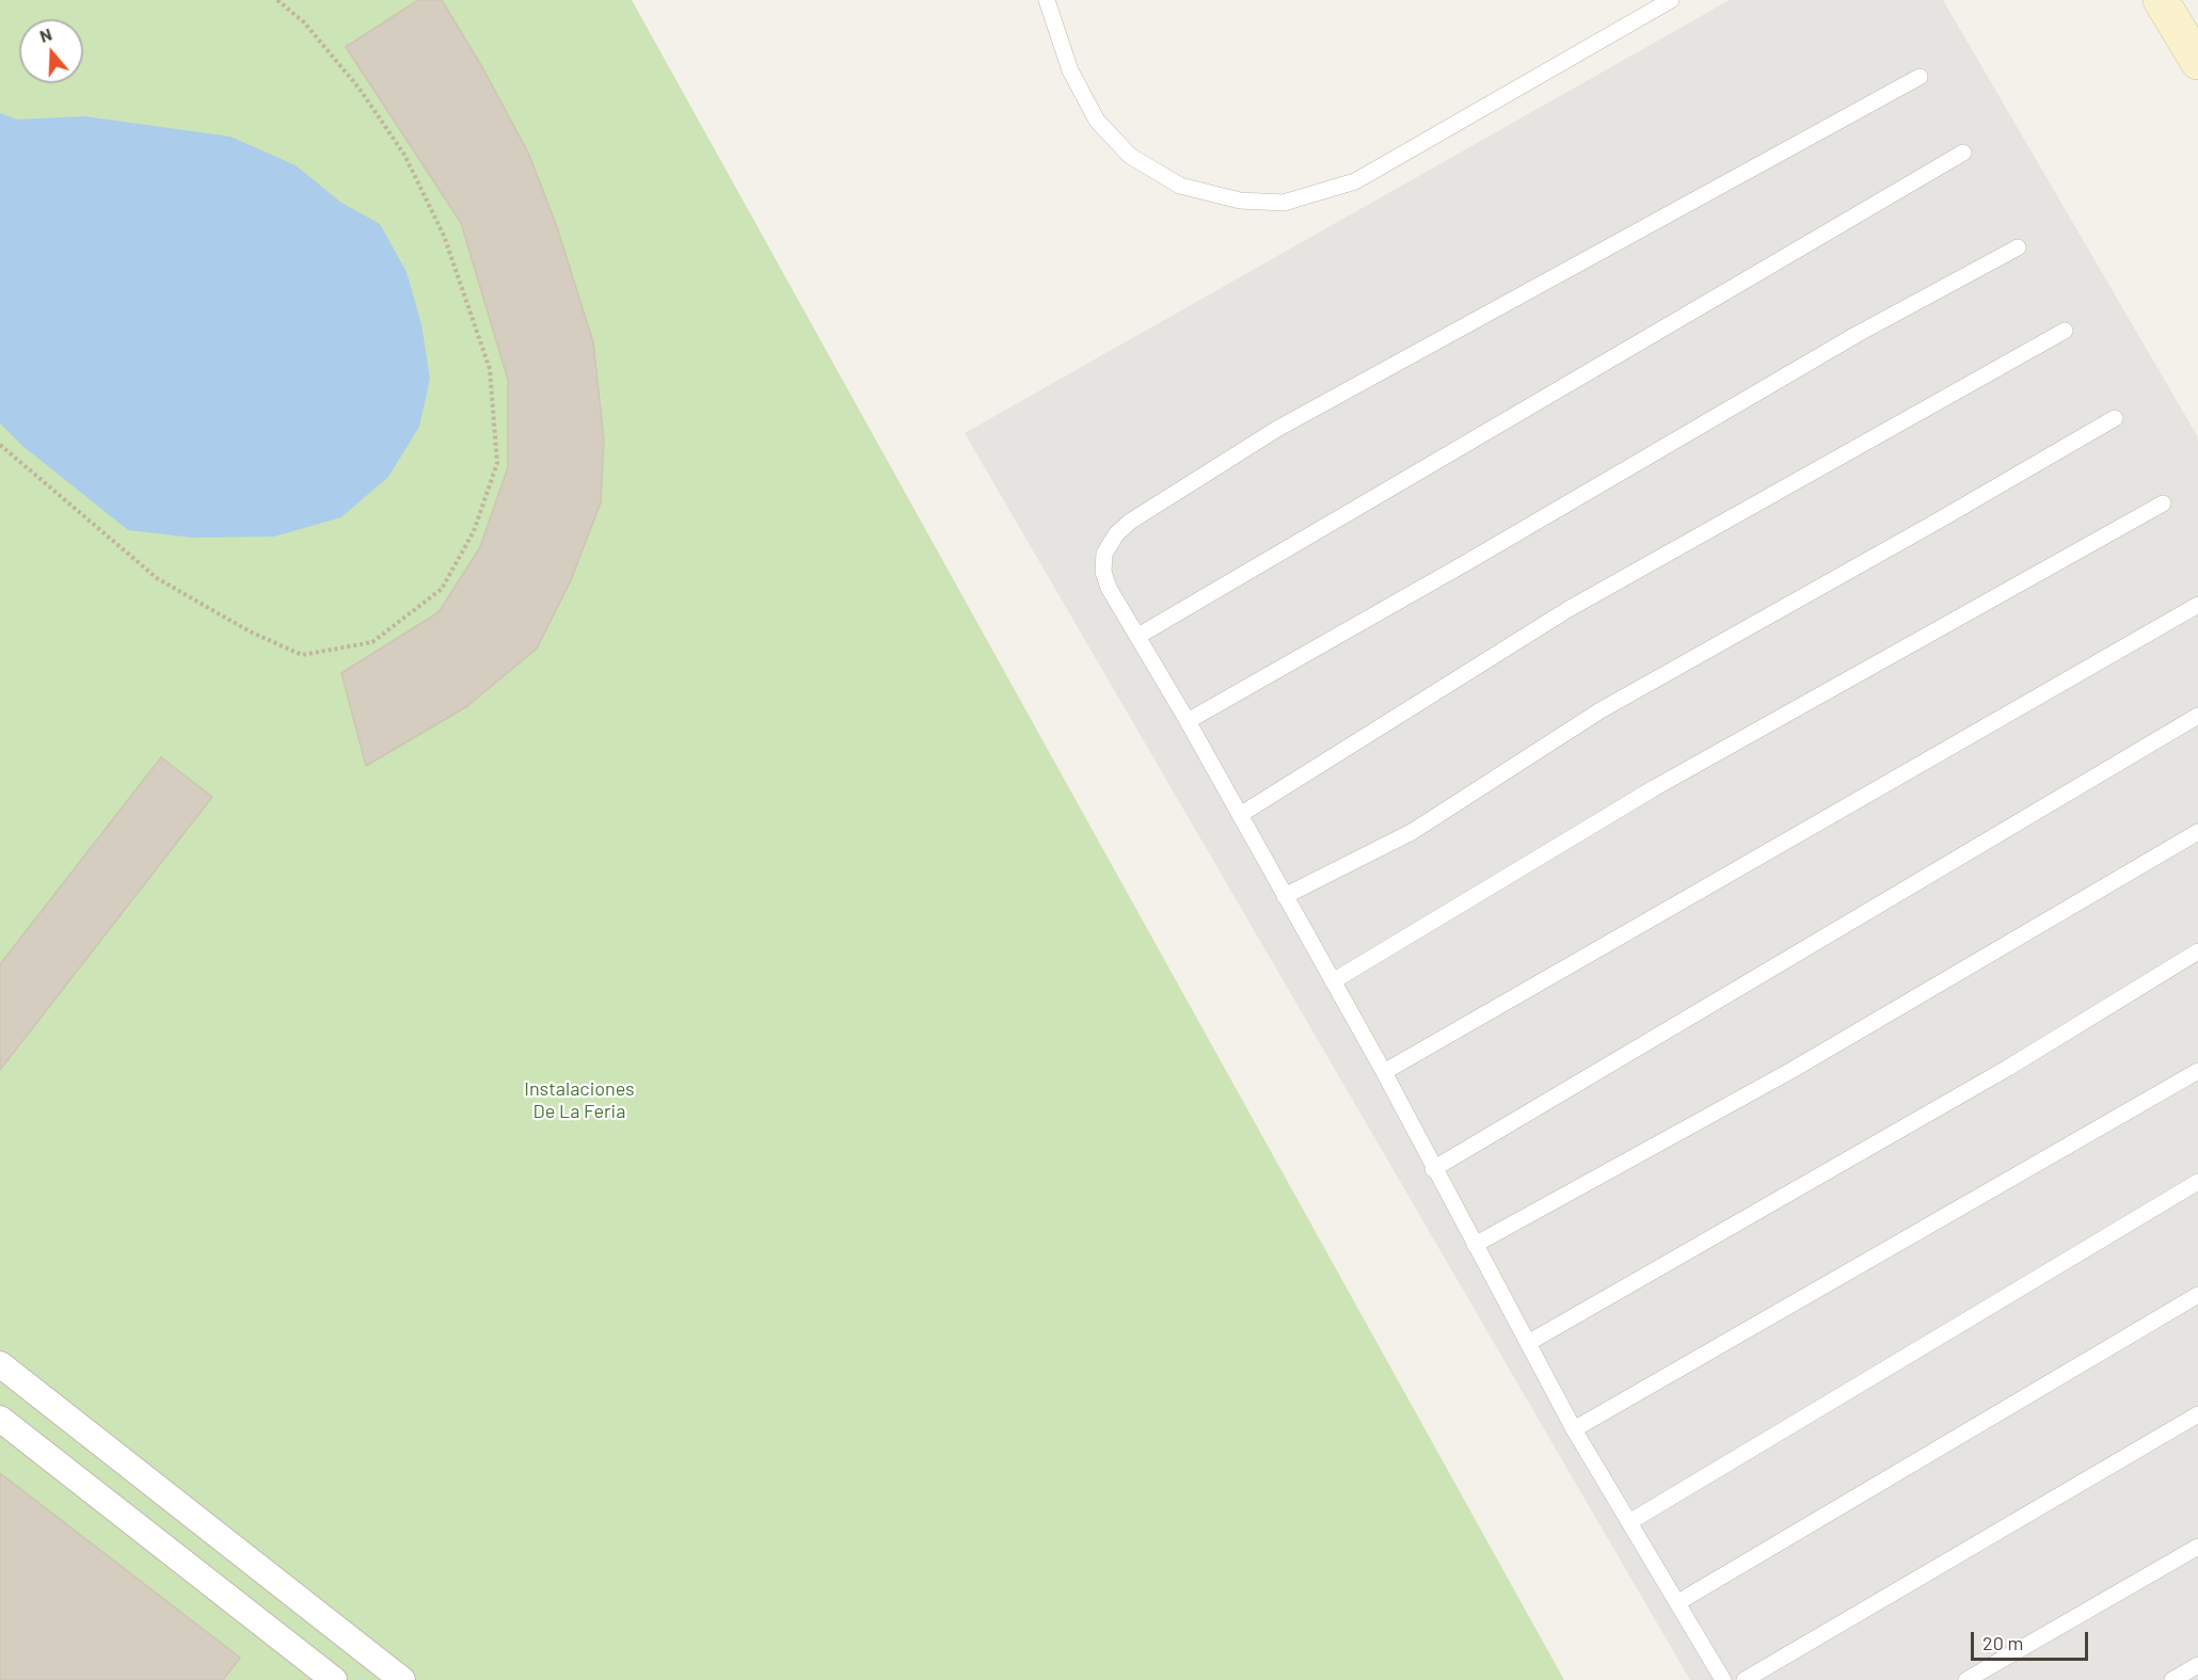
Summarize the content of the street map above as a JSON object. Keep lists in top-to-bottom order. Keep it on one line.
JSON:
{"parks":["Instalaciones De La Feria"],"scale_bar":"20 m","north":"top"}
